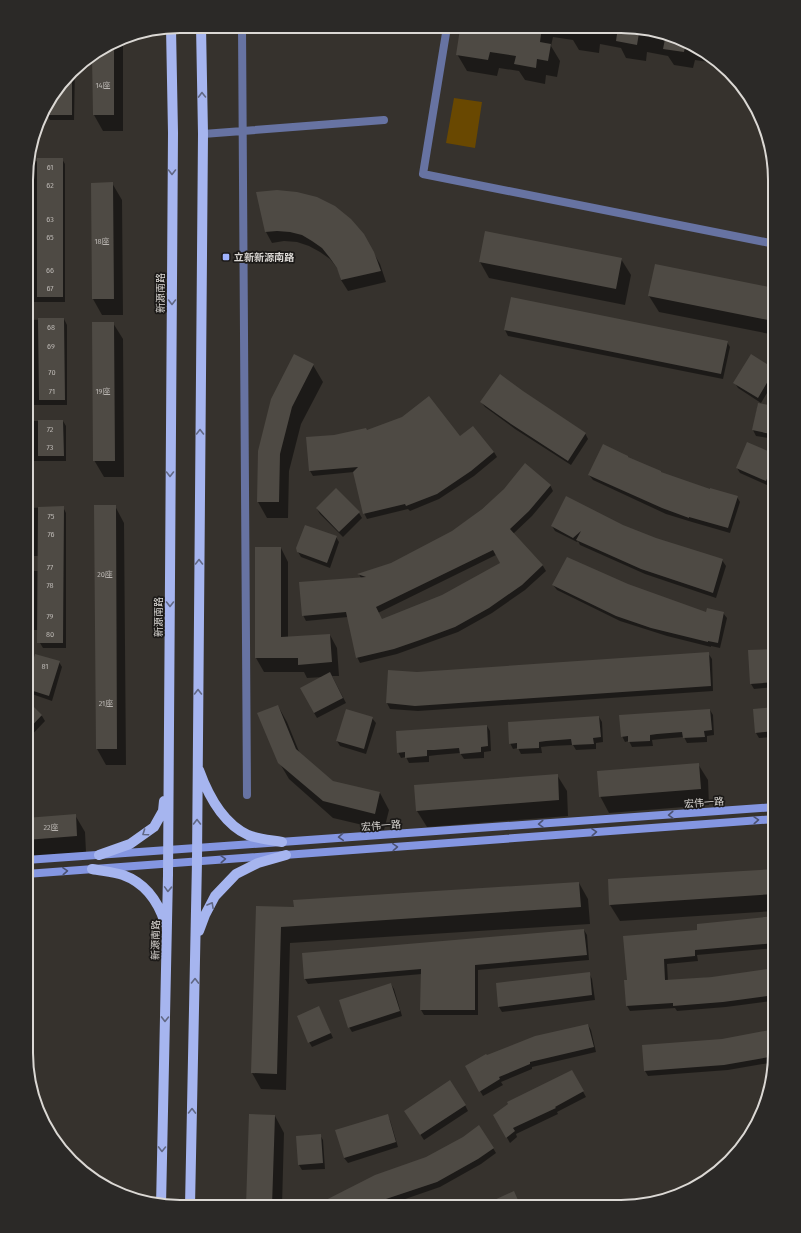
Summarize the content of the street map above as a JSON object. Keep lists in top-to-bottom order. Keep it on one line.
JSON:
{"streets":{"main road":["新源南路","宏伟一路"]},"crossings":[["新源南路","宏伟一路"]],"places":{"transit":["立新新源南路"]},"house_numbers":["14座","61","62","63","65","18座","66","67","68","69","70","71","19座","72","73","75","76","77","20座","78","79","80","81","21座","22座"]}
